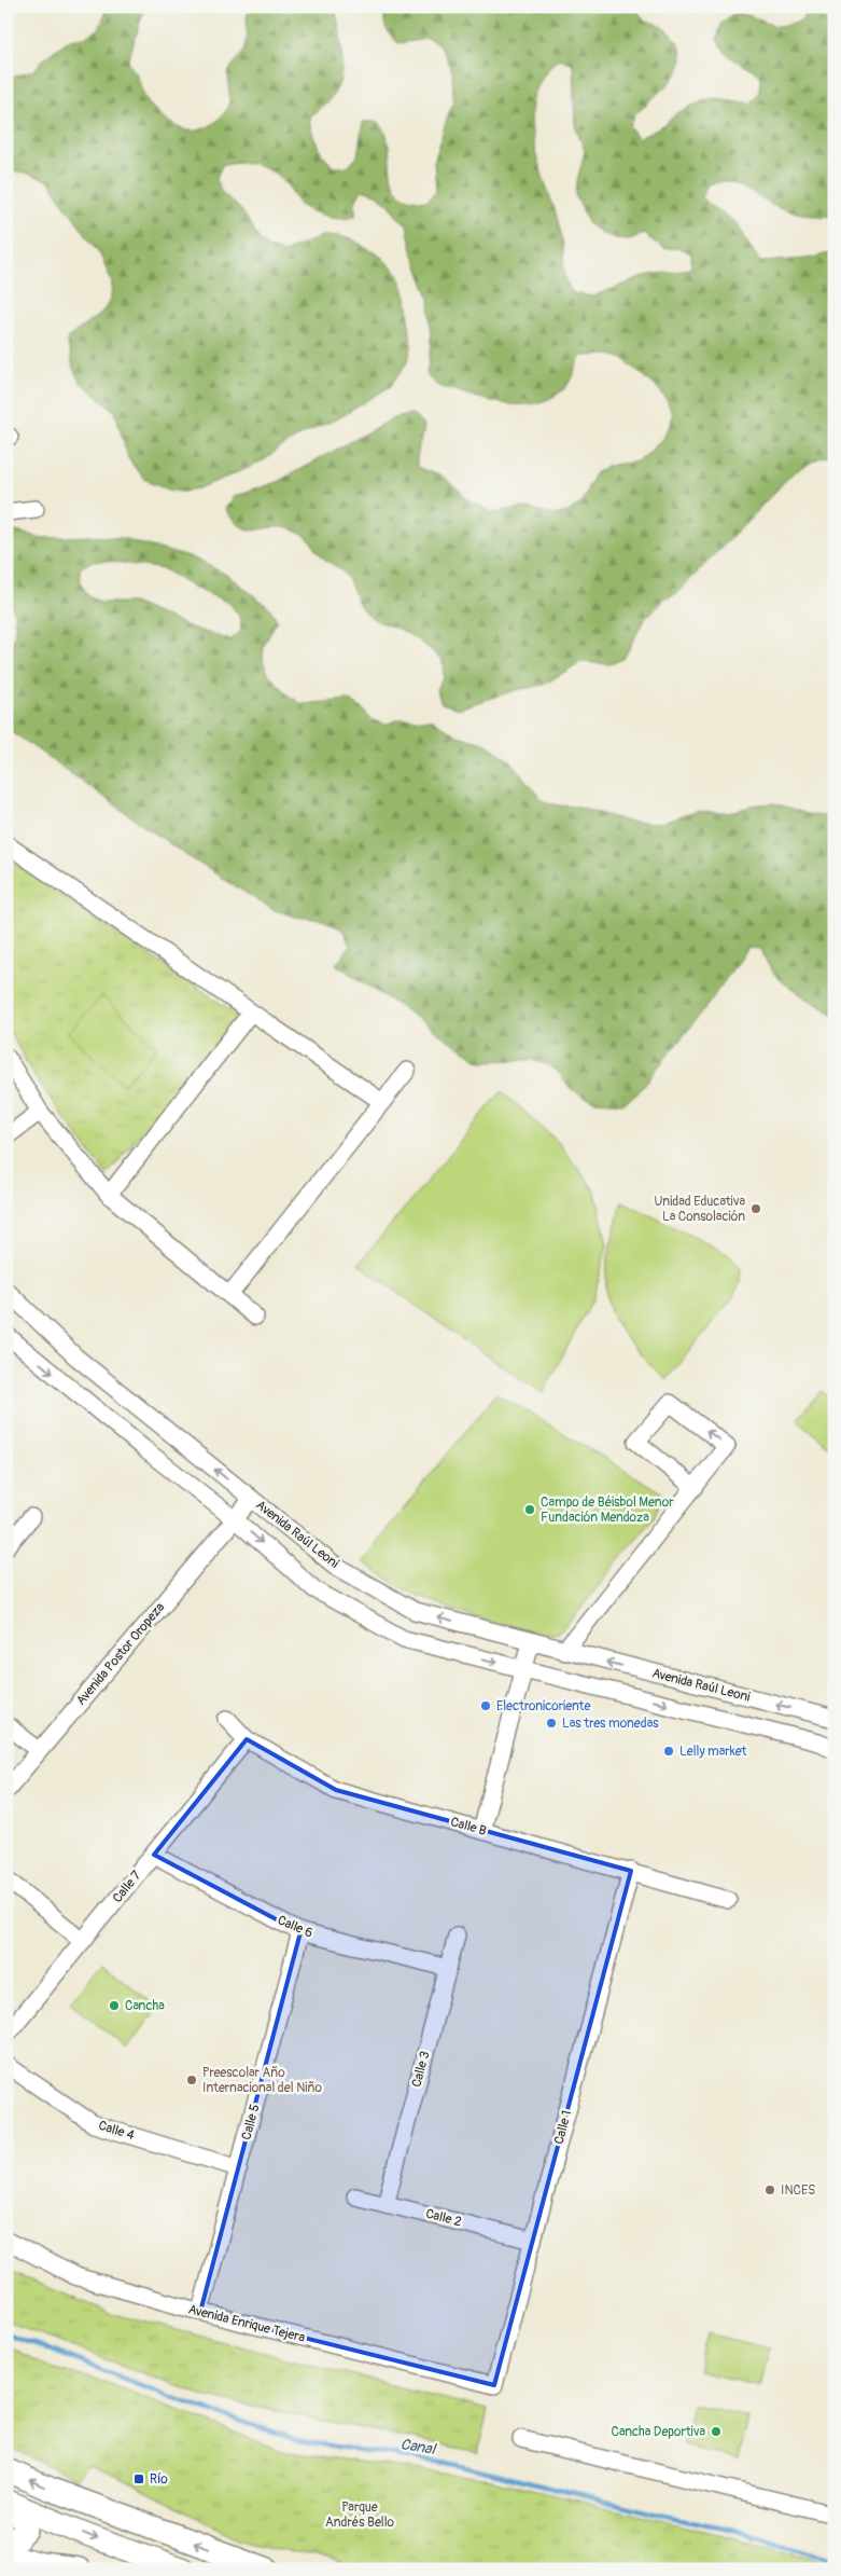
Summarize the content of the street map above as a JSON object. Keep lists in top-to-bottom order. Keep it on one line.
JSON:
{"streets":{"street":["Avenida Raúl Leoni","Avenida Postor Oropeza","Calle B","Calle 7","Calle 6","Calle 3","Calle 5","Calle 1","Calle 4","Calle 2","Avenida Enrique Tejera"]},"crossings":[["Avenida Raúl Leoni","Avenida Postor Oropeza"],["Calle B","Calle 7"],["Calle B","Calle 1"],["Calle 7","Calle 6"],["Calle 6","Calle 3"],["Calle 6","Calle 5"],["Calle 3","Calle 2"],["Calle 5","Calle 4"],["Calle 5","Avenida Enrique Tejera"],["Calle 1","Calle 2"],["Calle 1","Avenida Enrique Tejera"]],"water":["Canal"],"parks":["Parque Andrés Bello"],"places":{"other":["Unidad Educativa La Consolación","Campo de Béisbol Menor Fundación Mendoza","Electronicoriente","Las tres monedas","Lelly market","Cancha","Preescolar Año Internacional del Niño","INCES","Cancha Deportiva"],"transit":["Río"]}}
